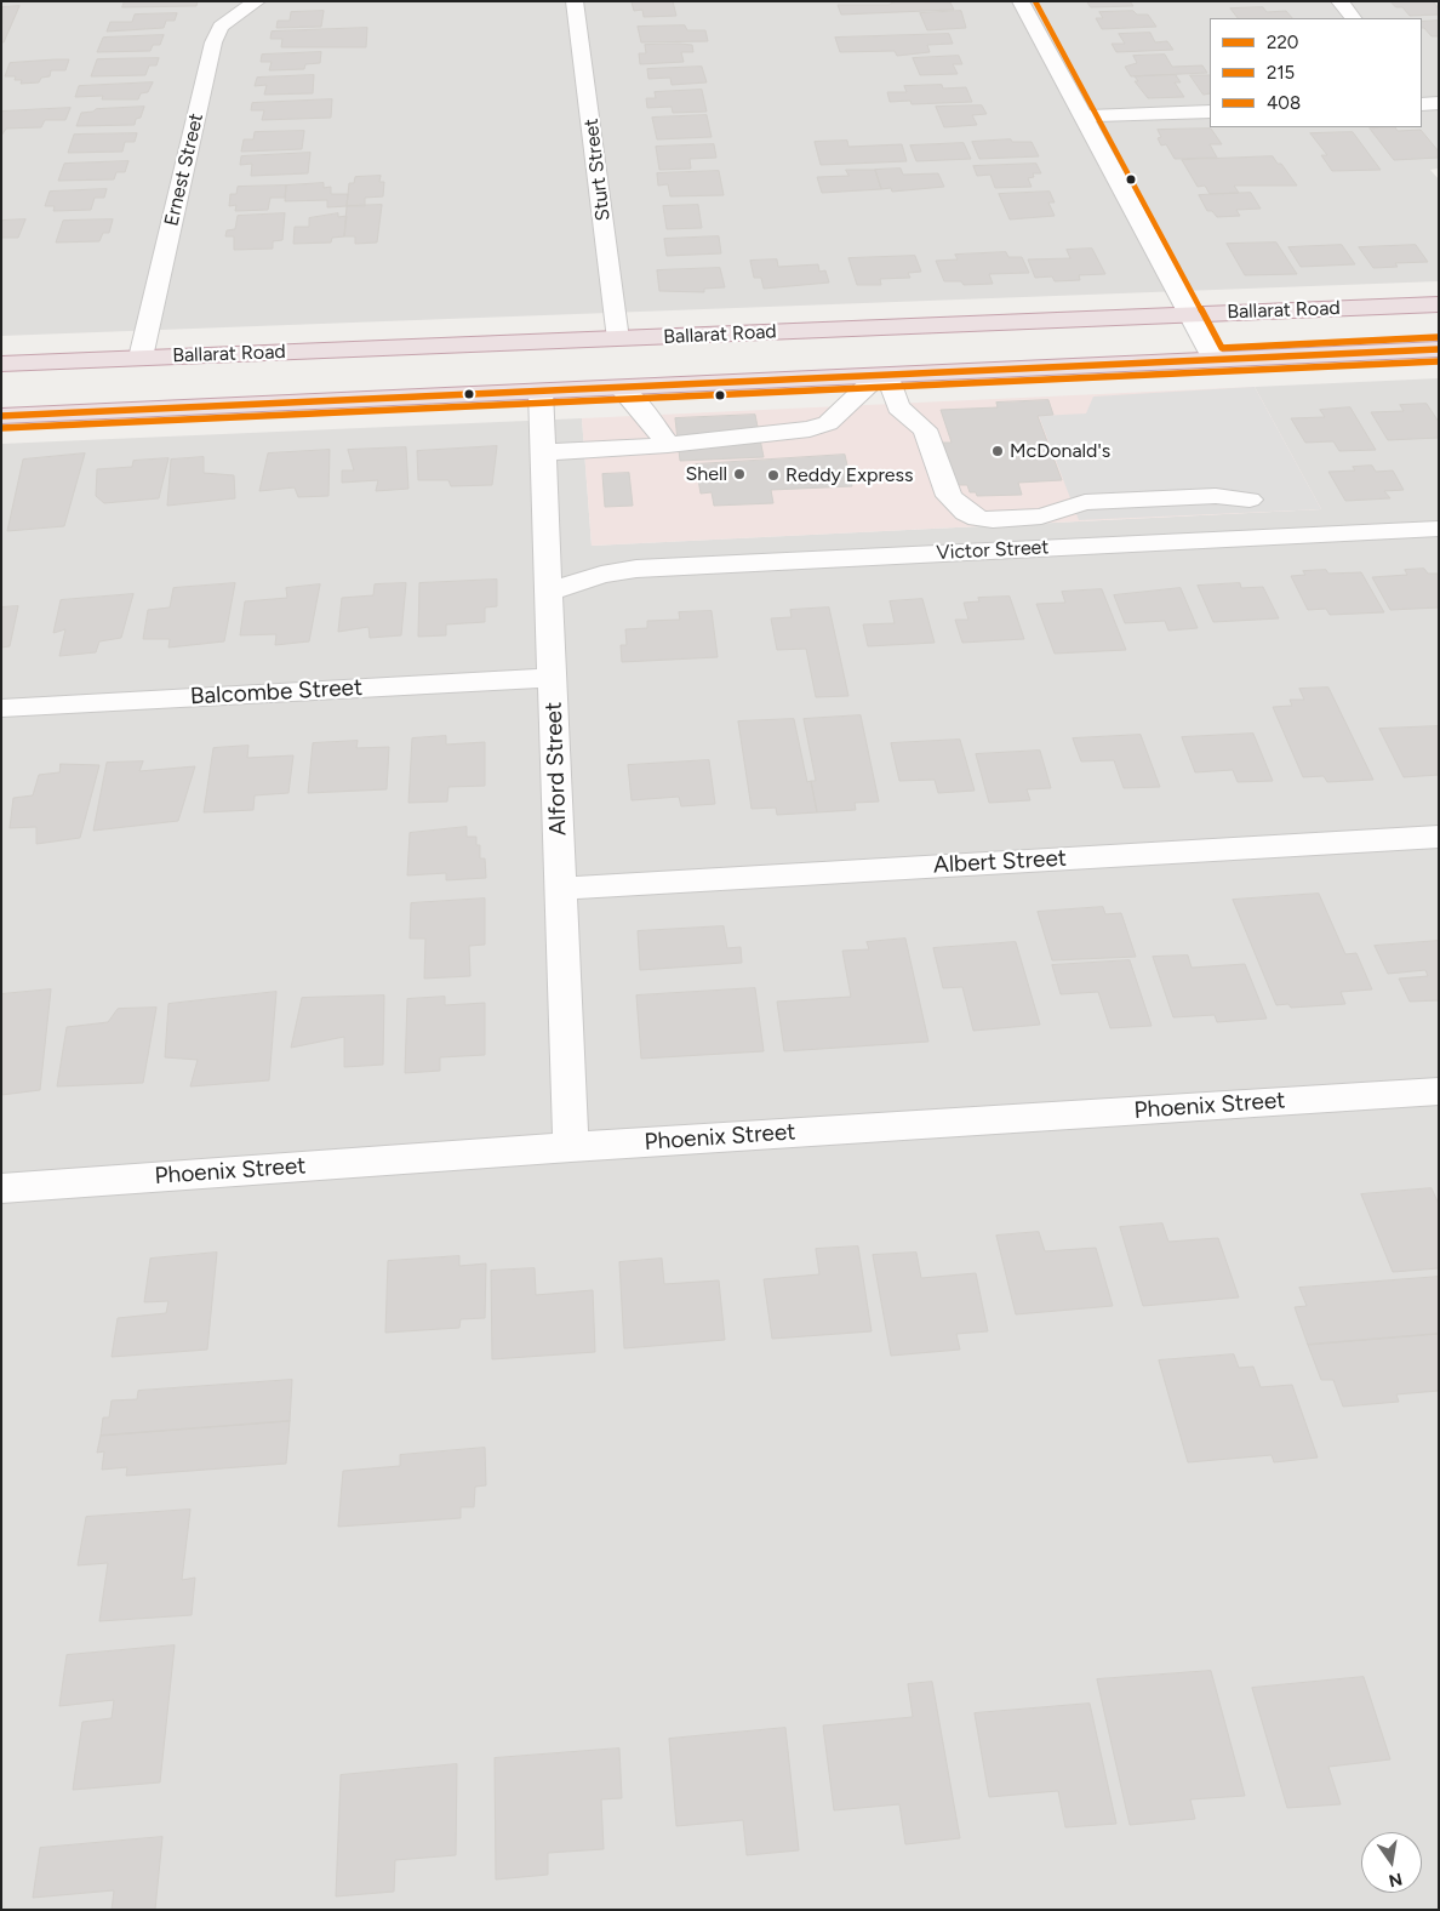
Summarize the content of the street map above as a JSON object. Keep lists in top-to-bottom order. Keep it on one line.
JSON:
{"streets":{"highway":["Ballarat Road"],"street":["Ernest Street","Sturt Street","Victor Street","Balcombe Street","Alford Street","Albert Street","Phoenix Street"]},"crossings":[["Ernest Street","Ballarat Road"],["Sturt Street","Ballarat Road"],["Ballarat Road","Alford Street"],["Victor Street","Alford Street"],["Balcombe Street","Alford Street"],["Alford Street","Albert Street"],["Alford Street","Phoenix Street"]],"places":["McDonald's","Shell","Reddy Express"],"lines":["transit line 408","transit line 220","transit line 215"],"legend":["220","215","408"],"north":"bottom"}
